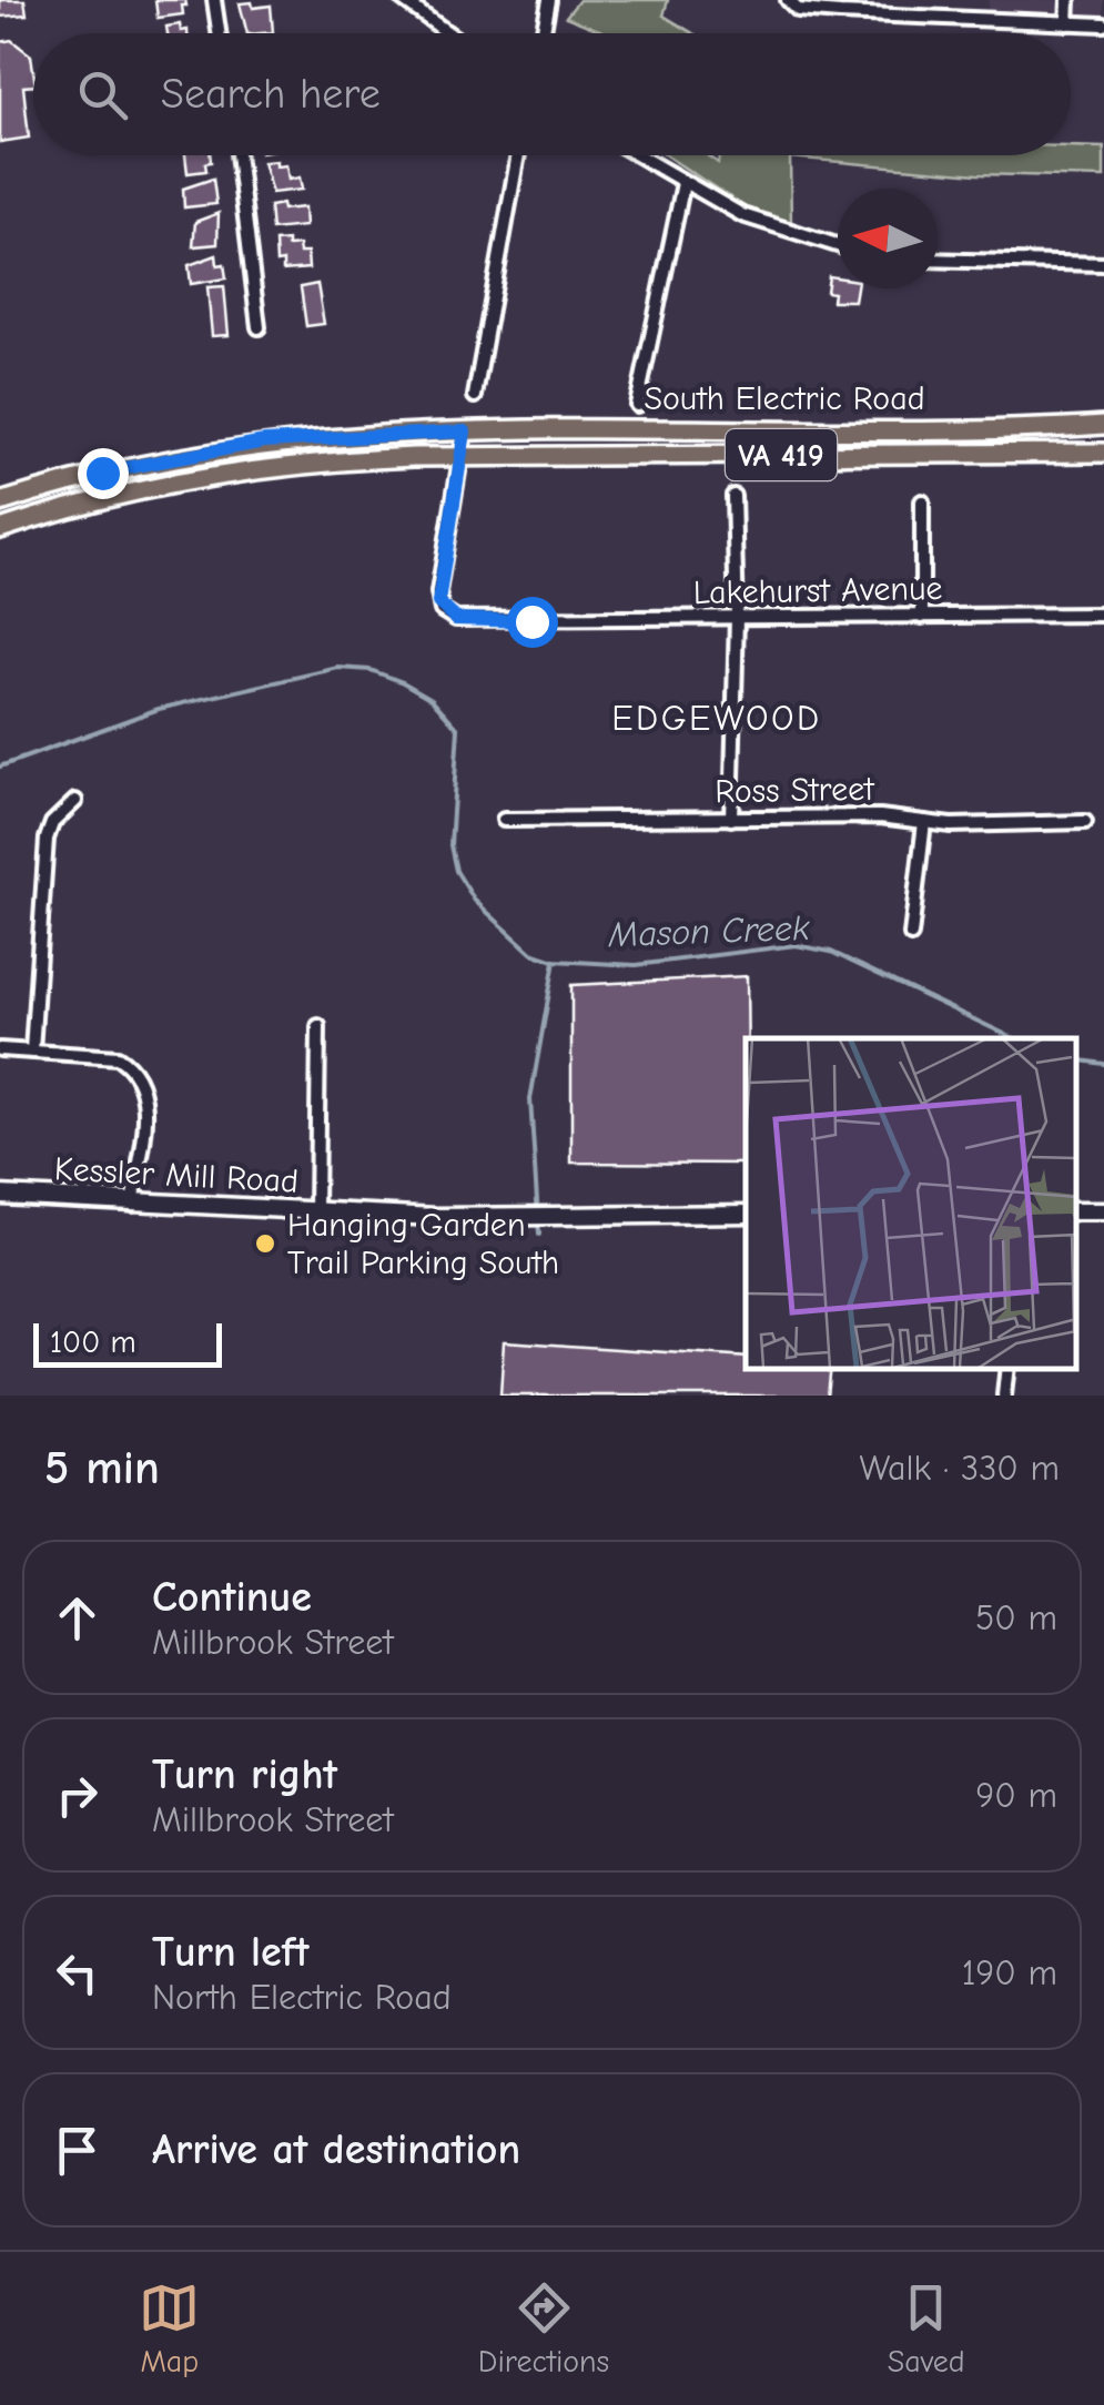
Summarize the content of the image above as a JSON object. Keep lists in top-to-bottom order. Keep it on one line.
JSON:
{"streets":{"main road":["South Electric Road","VA 419"],"street":["Lakehurst Avenue","Ross Street","Kessler Mill Road"]},"crossings":[["South Electric Road","VA 419"],["South Electric Road","Lakehurst Avenue"],["VA 419","Lakehurst Avenue"]],"districts":["EDGEWOOD"],"water":["Mason Creek"],"places":["Hanging Garden Trail Parking South"],"scale_bar":"100 m","north":"left","page":{"search":"Search here","scale":"100 m","heading":["5 min","Walk · 330 m"],"list":[["Continue","Millbrook Street","50 m"],["Turn right","Millbrook Street","90 m"],["Turn left","North Electric Road","190 m"],"Arrive at destination"],"nav":["Map","Directions","Saved"]}}
